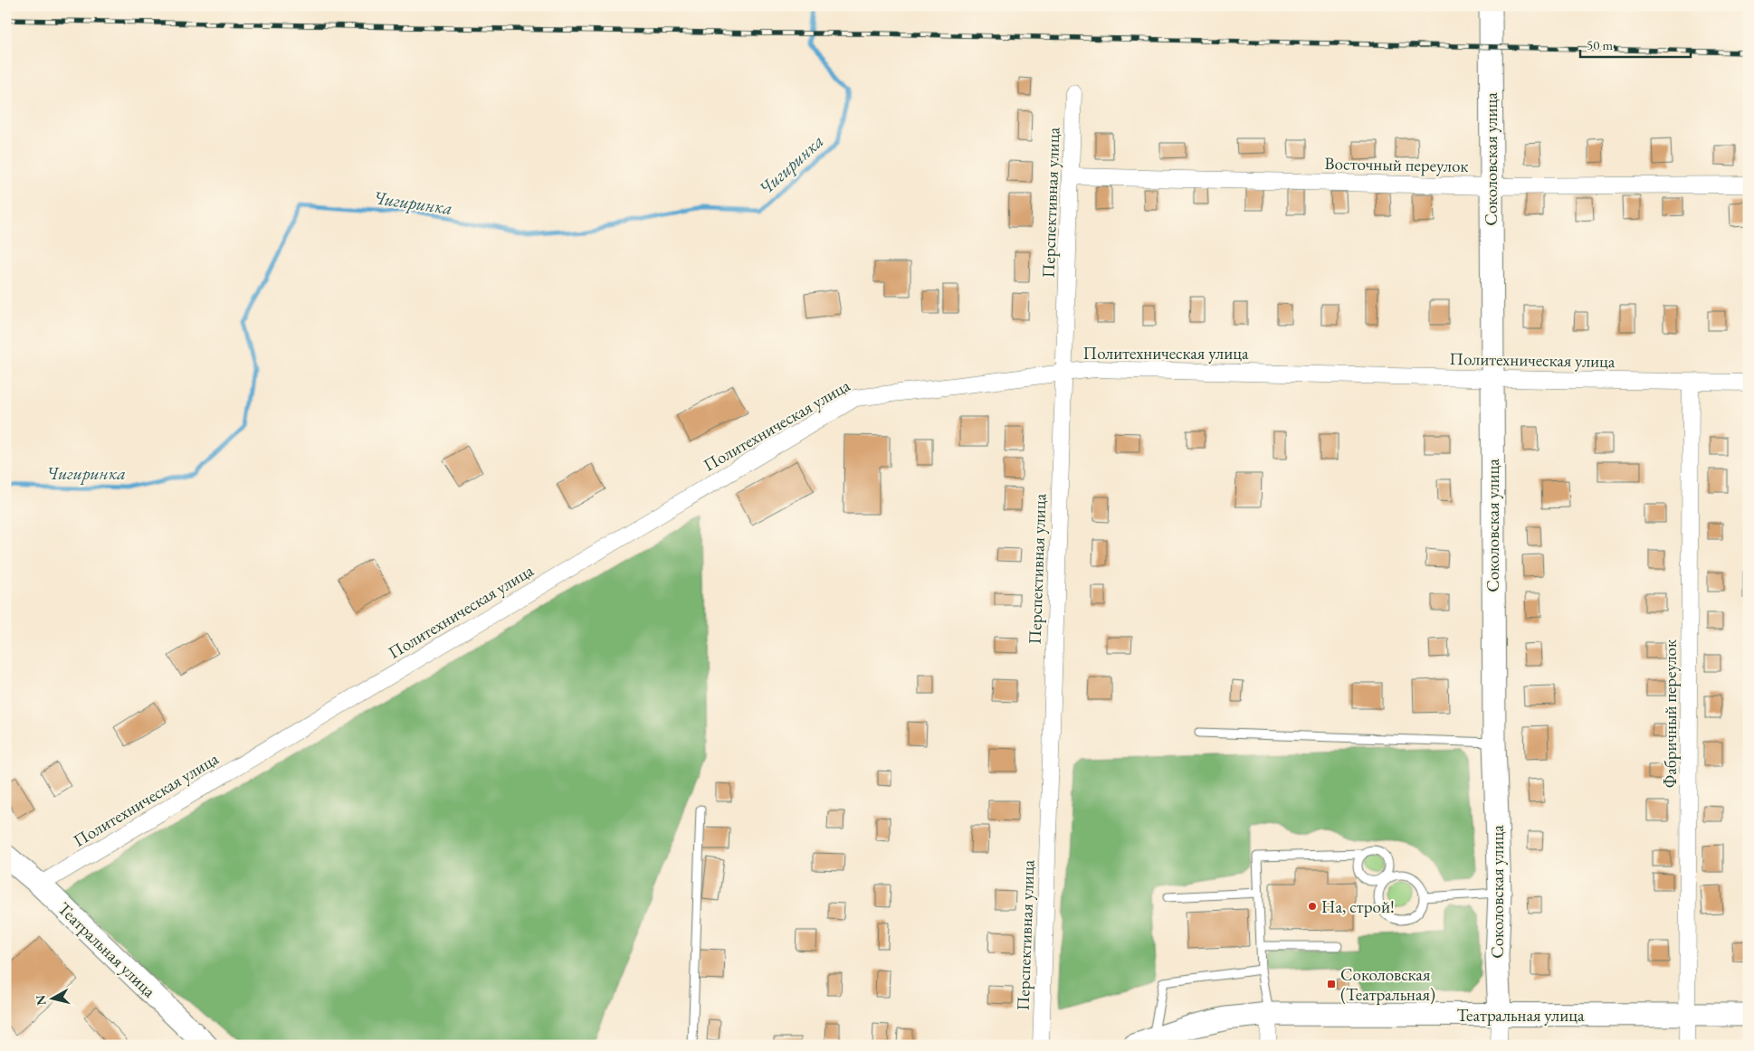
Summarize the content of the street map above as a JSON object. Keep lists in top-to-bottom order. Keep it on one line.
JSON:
{"streets":{"street":["Соколовская улица","Восточный переулок","Перспективная улица","Политехническая улица","Фабричный переулок","Театральная улица"]},"crossings":[["Соколовская улица","Восточный переулок"],["Соколовская улица","Политехническая улица"],["Соколовская улица","Театральная улица"],["Восточный переулок","Перспективная улица"],["Перспективная улица","Политехническая улица"],["Политехническая улица","Фабричный переулок"],["Политехническая улица","Театральная улица"],["Фабричный переулок","Театральная улица"]],"water":["Чигиринка"],"places":{"other":["На, строй!"],"transit":["Соколовская (Театральная)"]},"scale_bar":"50 m","north":"left"}
